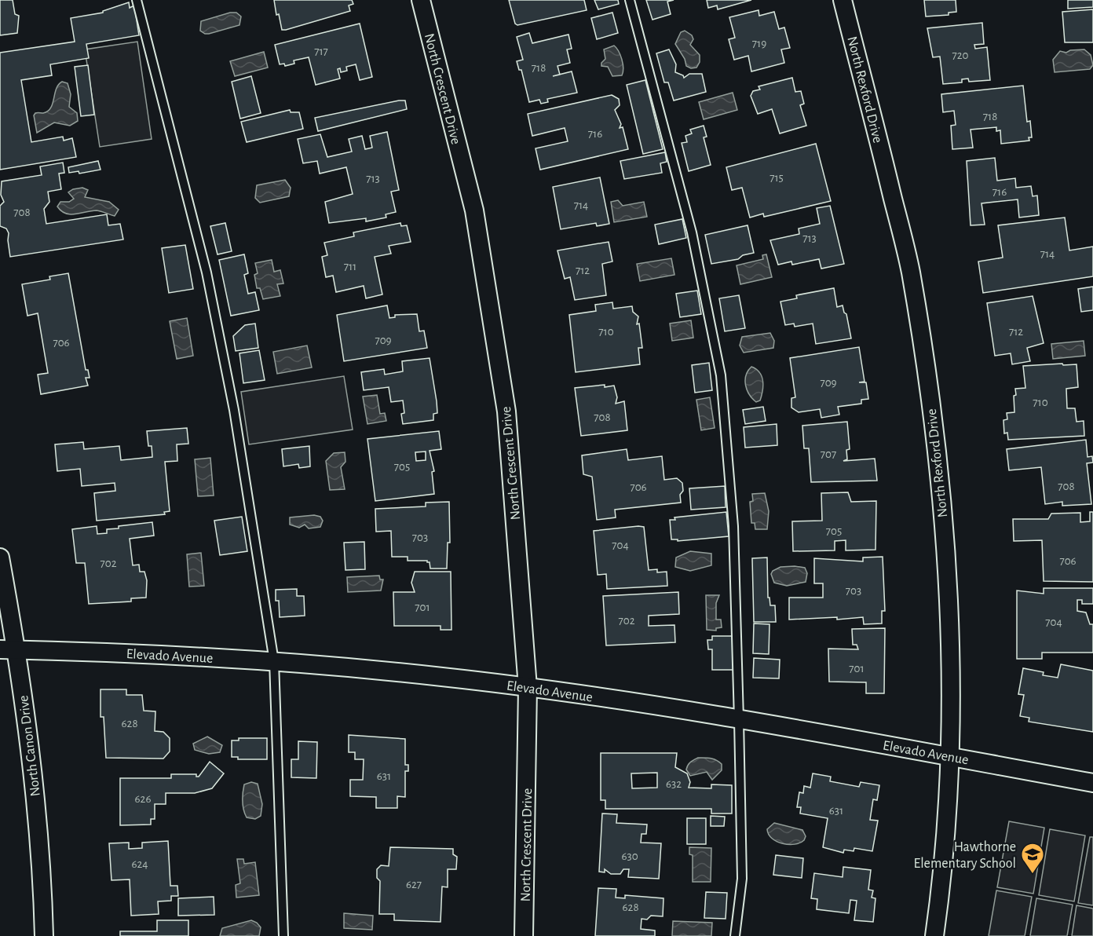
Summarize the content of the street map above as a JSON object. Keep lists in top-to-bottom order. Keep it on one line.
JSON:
{"streets":{"street":["North Crescent Drive","North Rexford Drive","Elevado Avenue","North Canon Drive"]},"crossings":[["North Crescent Drive","Elevado Avenue"],["North Rexford Drive","Elevado Avenue"],["Elevado Avenue","North Canon Drive"]],"places":{"school or university":["Hawthorne Elementary School"]},"house_numbers":["719","717","720","718","718","716","715","713","716","714","708","713","714","711","712","710","712","709","706","709","710","708","707","705","708","706","705","703","704","706","702","703","701","702","704","701","628","631","632","626","631","630","624","627","628"]}
